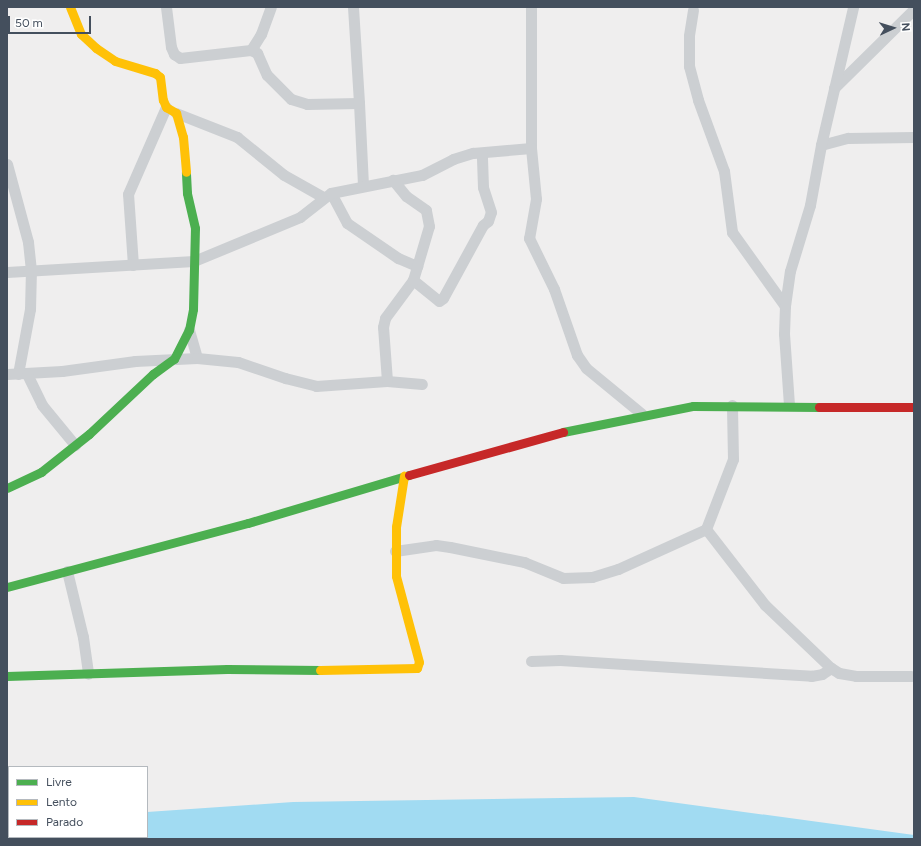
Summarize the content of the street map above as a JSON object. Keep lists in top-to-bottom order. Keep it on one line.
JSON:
{"legend":["Livre","Lento","Parado"],"scale_bar":"50 m","north":"right"}
